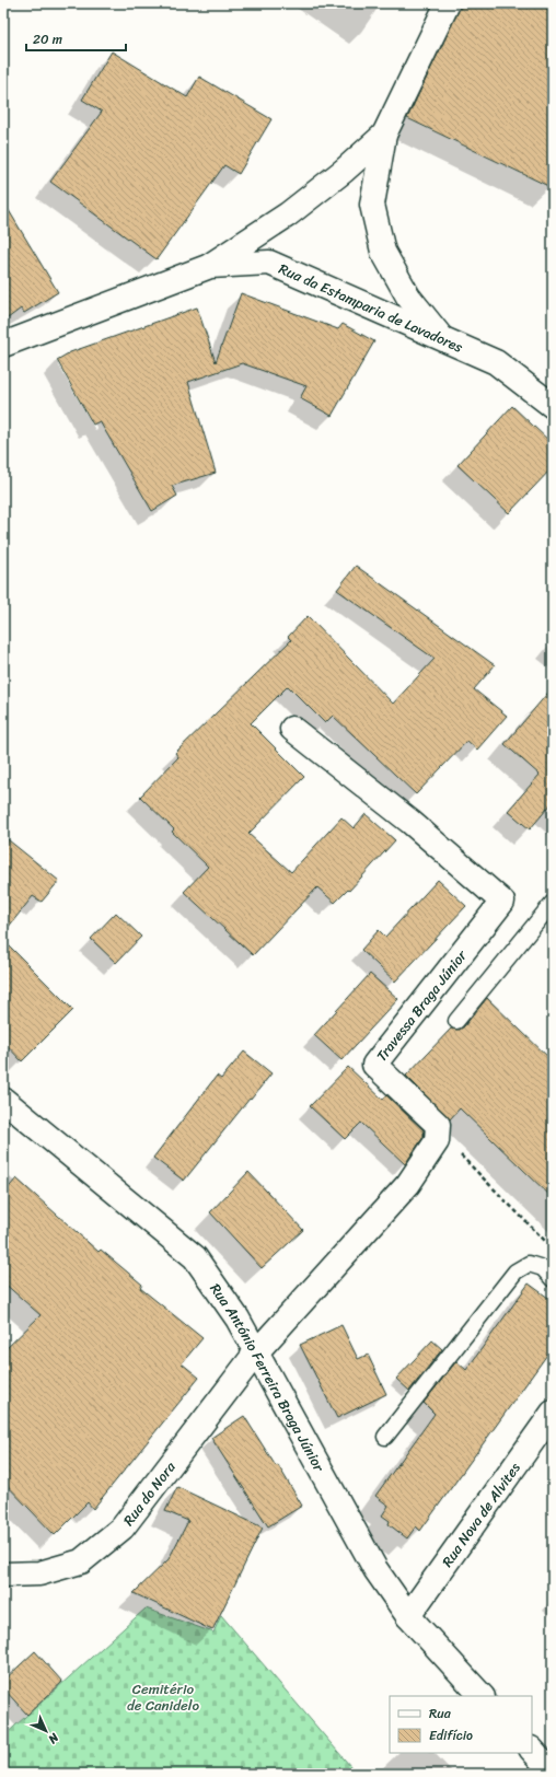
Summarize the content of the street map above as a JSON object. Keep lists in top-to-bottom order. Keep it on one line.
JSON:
{"streets":{"street":["Rua da Estamparia de Lavadores","Travessa Braga Júnior","Rua António Ferreira Braga Júnior","Rua do Nora","Rua Nova de Alvites"]},"crossings":[["Rua António Ferreira Braga Júnior","Rua do Nora"],["Rua António Ferreira Braga Júnior","Rua Nova de Alvites"]],"parks":["Cemitério de Canidelo"],"legend":["Rua","Edifício"],"scale_bar":"20 m","north":"bottom right"}
